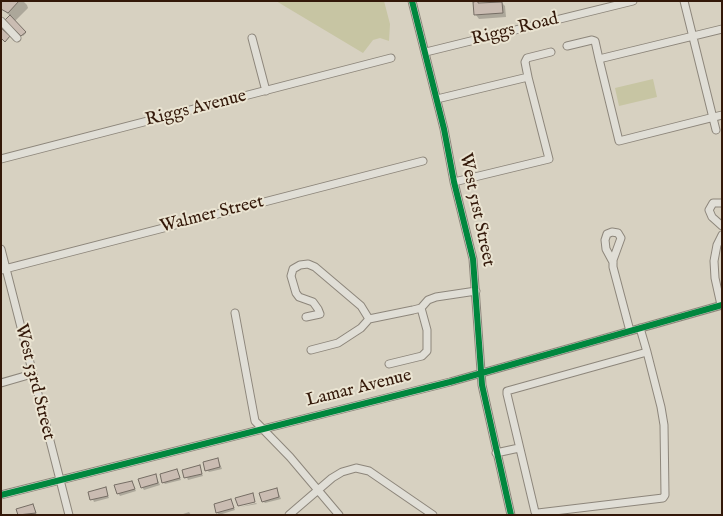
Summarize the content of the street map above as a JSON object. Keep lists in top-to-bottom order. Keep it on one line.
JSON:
{"streets":{"street":["Riggs Road","Riggs Avenue","West 51st Street","Walmer Street","West 53rd Street","Lamar Avenue"]},"crossings":[["Riggs Road","West 51st Street"],["West 51st Street","Lamar Avenue"],["Walmer Street","West 53rd Street"],["West 53rd Street","Lamar Avenue"]]}
